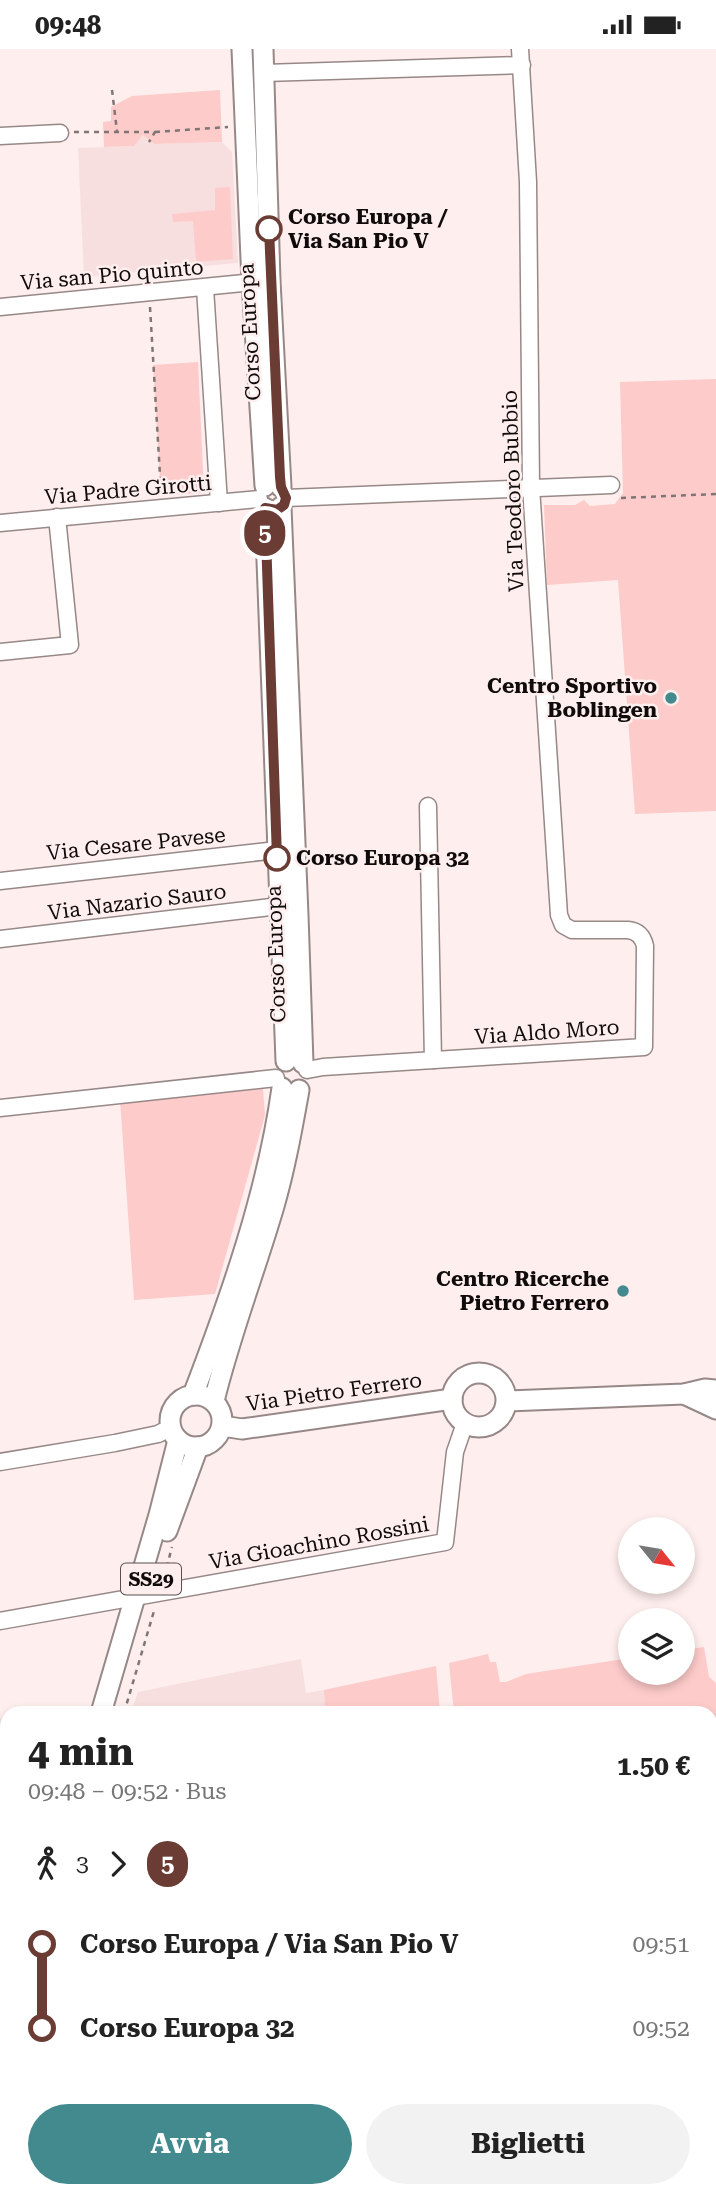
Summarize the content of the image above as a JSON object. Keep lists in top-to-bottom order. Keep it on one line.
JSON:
{"streets":{"main road":["Corso Europa","Via Pietro Ferrero","SS29"],"street":["Via san Pio quinto","Via Padre Girotti","Via Teodoro Bubbio","Via Cesare Pavese","Via Nazario Sauro","Via Aldo Moro","Via Gioachino Rossini"]},"crossings":[["Via san Pio quinto","Corso Europa"],["Corso Europa","Via Padre Girotti"],["Corso Europa","Via Cesare Pavese"],["Corso Europa","Via Nazario Sauro"],["Corso Europa","Via Aldo Moro"],["Corso Europa","Via Pietro Ferrero"],["Corso Europa","SS29"],["Via Padre Girotti","Via Teodoro Bubbio"],["Via Teodoro Bubbio","Via Aldo Moro"],["Via Pietro Ferrero","Via Gioachino Rossini"],["Via Pietro Ferrero","SS29"],["Via Gioachino Rossini","SS29"]],"places":["Corso Europa / Via San Pio V","Centro Sportivo Boblingen","Corso Europa 32","Centro Ricerche Pietro Ferrero"],"lines":["bus line 5"],"north":"bottom right","page":{"status":"09:48","on_map":"5","heading":["4 min","09:48 – 09:52 · Bus","1.50 €"],"legs":["3","5"],"list":[{"name":"Corso Europa / Via San Pio V","value":"09:51"},{"name":"Corso Europa 32","value":"09:52"}],"buttons":["Avvia","Biglietti"]}}
